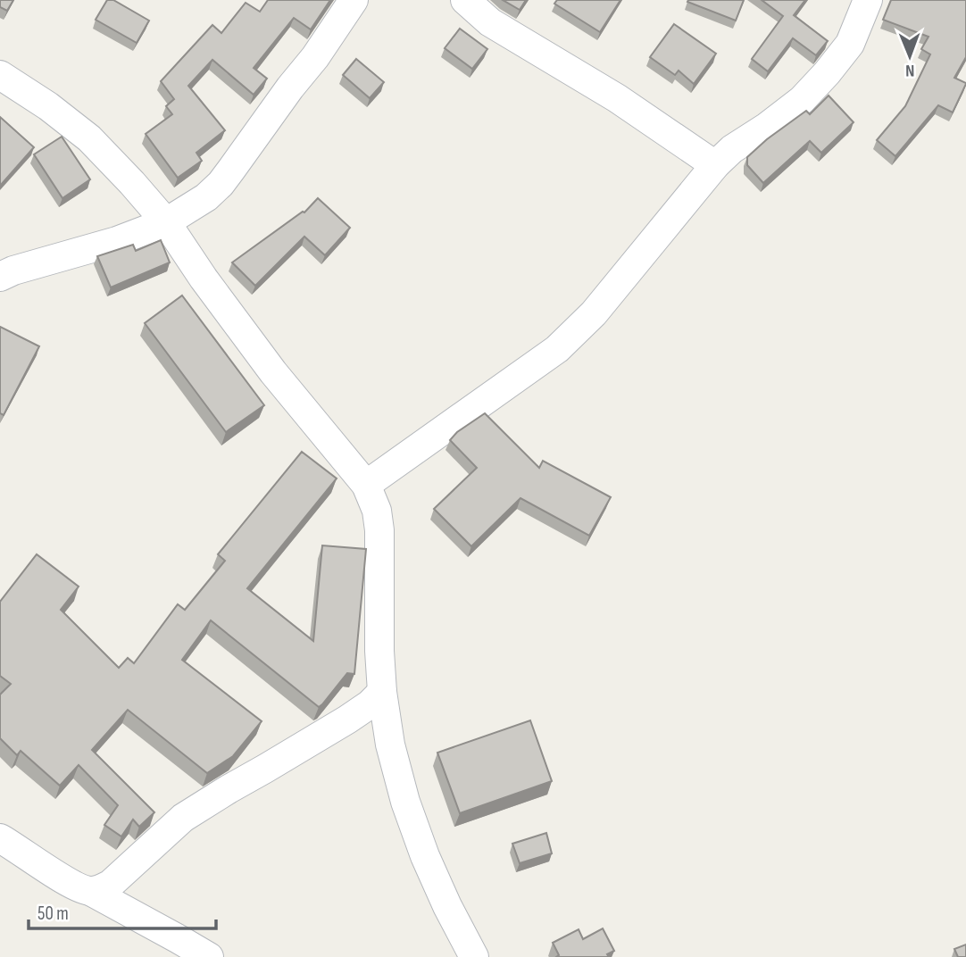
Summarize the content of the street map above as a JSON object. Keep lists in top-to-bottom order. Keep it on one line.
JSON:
{"scale_bar":"50 m","north":"bottom"}
